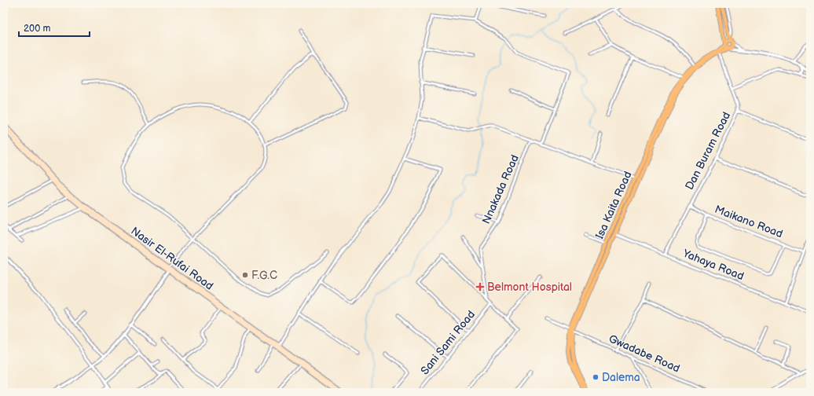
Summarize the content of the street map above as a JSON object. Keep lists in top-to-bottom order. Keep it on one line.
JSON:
{"streets":{"main road":["Isa Kaita Road","Nasir El-Rufai Road"],"street":["Dan Buram Road","Nnakada Road","Maikano Road","Yahaya Road","Sani Sami Road","Gwadabe Road"]},"crossings":[["Dan Buram Road","Isa Kaita Road"],["Dan Buram Road","Maikano Road"],["Dan Buram Road","Yahaya Road"],["Isa Kaita Road","Yahaya Road"],["Isa Kaita Road","Gwadabe Road"]],"places":{"other":["F.G.C","Dalema"],"health":["Belmont Hospital"]},"scale_bar":"200 m"}
